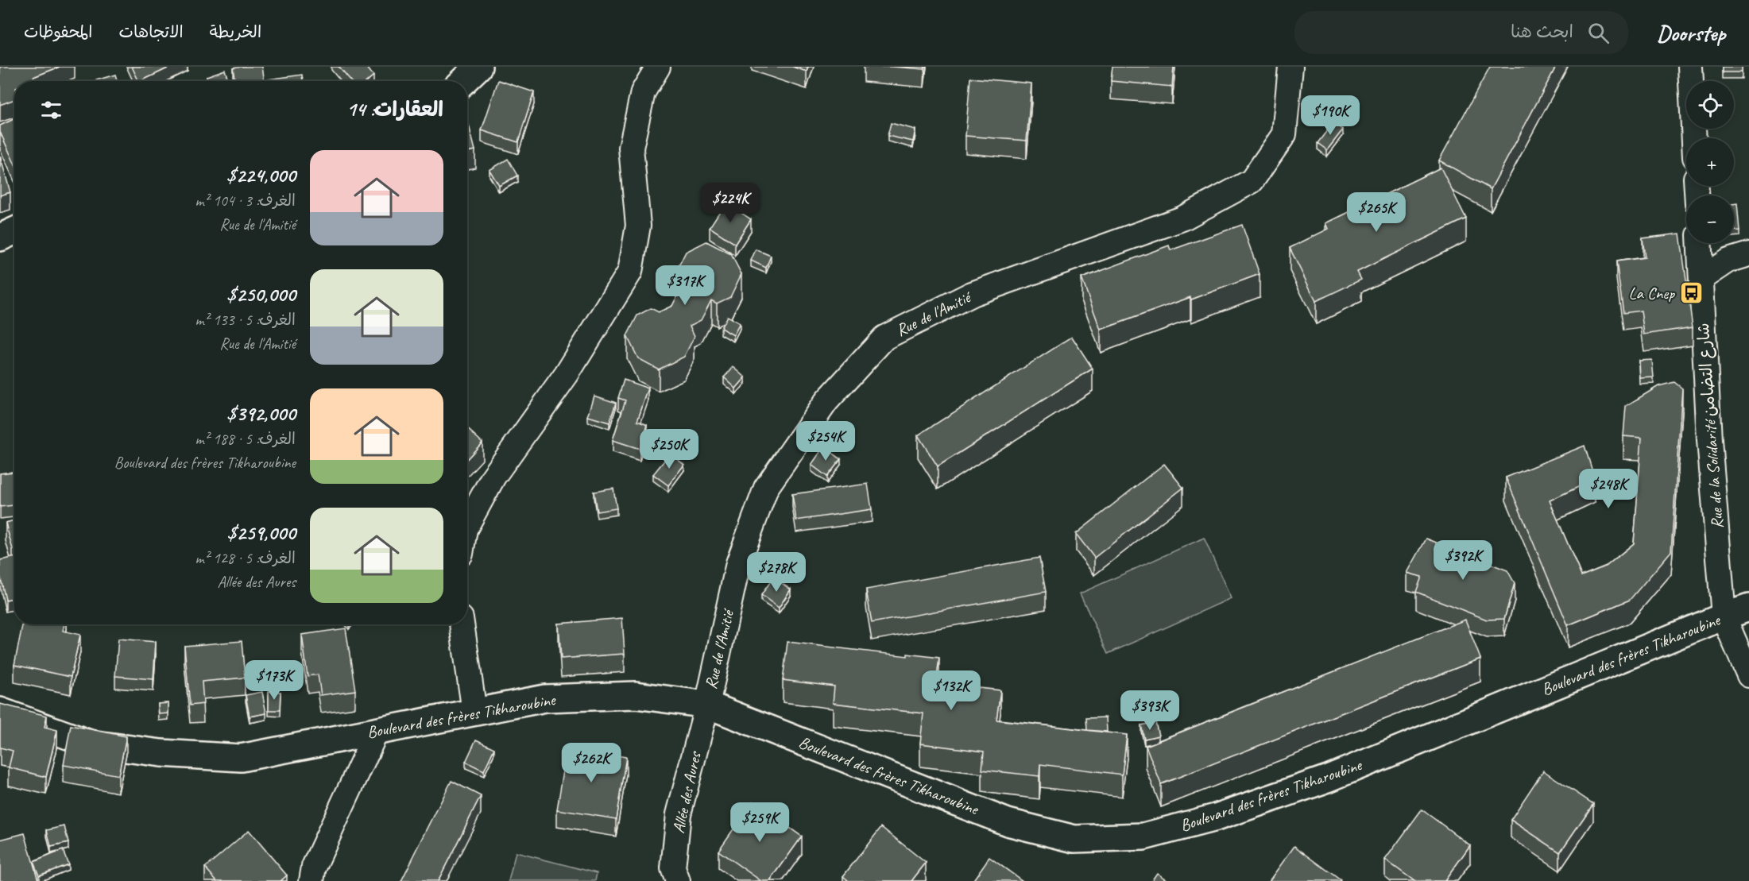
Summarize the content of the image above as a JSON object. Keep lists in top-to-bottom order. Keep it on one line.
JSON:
{"streets":{"street":["Rue de l'Amitié","Rue de la Solidarité شارع التضامن","Boulevard des frères Tikharoubine","Allée des Aures"]},"crossings":[["Rue de l'Amitié","Boulevard des frères Tikharoubine"],["Rue de l'Amitié","Allée des Aures"],["Rue de la Solidarité شارع التضامن","Boulevard des frères Tikharoubine"],["Boulevard des frères Tikharoubine","Allée des Aures"]],"places":{"bus stop":["La Cnep"]},"page":{"header":"Doorstep","search":"ابحث هنا","nav":["الخريطة","الاتجاهات","المحفوظات"],"map_buttons":["+","−"],"heading":"العقارات: 14","price":["$190K","$224K","$265K","$317K","$254K","$250K","$248K","$392K","$278K","$173K","$132K","$393K","$262K","$259K"],"list":[{"name":"$224,000","note":"الغرف: 3 · 104 m² · Rue de l'Amitié"},{"name":"$250,000","note":"الغرف: 5 · 133 m² · Rue de l'Amitié"},{"name":"$392,000","note":"الغرف: 5 · 188 m² · Boulevard des frères Tikharoubine"},{"name":"$259,000","note":"الغرف: 5 · 128 m² · Allée des Aures"}]}}
